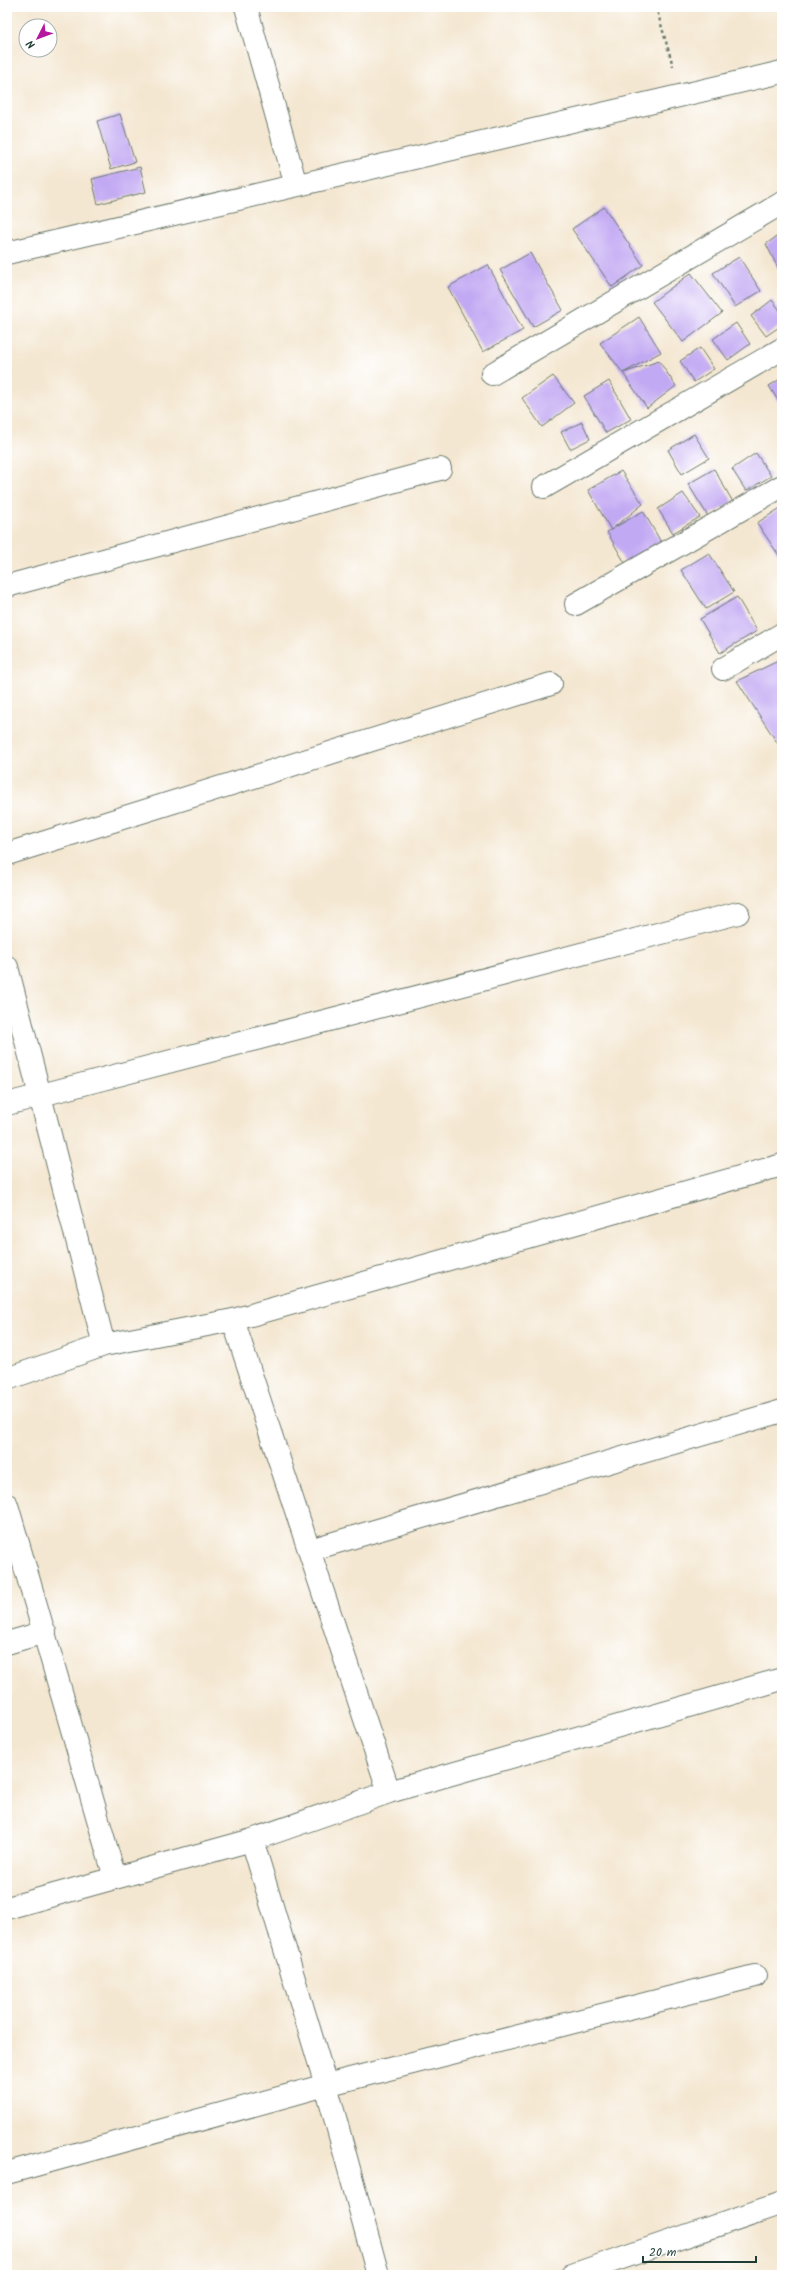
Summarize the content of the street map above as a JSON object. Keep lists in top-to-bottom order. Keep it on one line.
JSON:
{"scale_bar":"20 m","north":"bottom left"}
